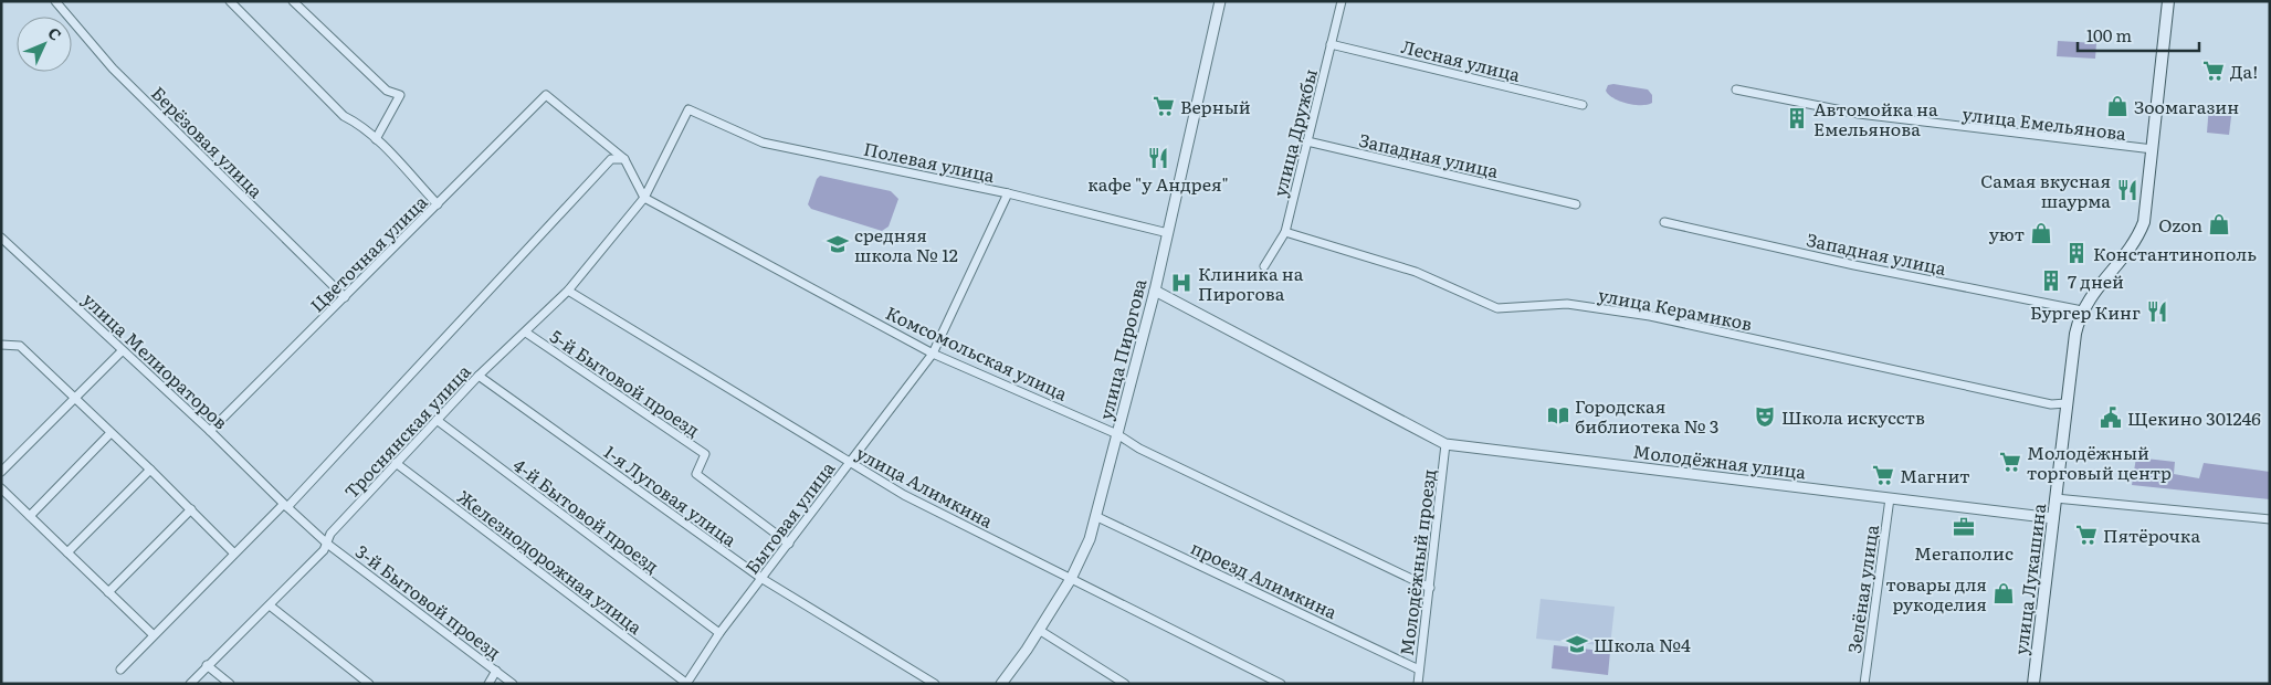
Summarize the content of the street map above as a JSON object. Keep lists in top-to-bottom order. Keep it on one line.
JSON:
{"streets":{"main road":["улица Лукашина"],"street":["Лесная улица","улица Емельянова","улица Дружбы","Берёзовая улица","Западная улица","Полевая улица","Цветочная улица","улица Керамиков","улица Пирогова","Комсомольская улица","улица Мелиораторов","5-й Бытовой проезд","Троснянская улица","Молодёжная улица","улица Алимкина","1-я Луговая улица","4-й Бытовой проезд","Бытовая улица","Железнодорожная улица","Молодёжный проезд","проезд Алимкина","Зелёная улица","3-й Бытовой проезд"]},"crossings":[["Лесная улица","улица Дружбы"],["улица Емельянова","улица Лукашина"],["улица Дружбы","Западная улица"],["улица Дружбы","улица Керамиков"],["Берёзовая улица","Цветочная улица"],["Западная улица","улица Лукашина"],["Полевая улица","улица Пирогова"],["Полевая улица","Троснянская улица"],["Полевая улица","Бытовая улица"],["Цветочная улица","улица Мелиораторов"],["улица Керамиков","улица Лукашина"],["улица Пирогова","Комсомольская улица"],["улица Пирогова","Молодёжная улица"],["улица Пирогова","улица Алимкина"],["улица Пирогова","проезд Алимкина"],["Комсомольская улица","Троснянская улица"],["Комсомольская улица","Бытовая улица"],["Комсомольская улица","Молодёжный проезд"],["улица Мелиораторов","Троснянская улица"],["улица Мелиораторов","3-й Бытовой проезд"],["5-й Бытовой проезд","Троснянская улица"],["5-й Бытовой проезд","Бытовая улица"],["Троснянская улица","улица Алимкина"],["Троснянская улица","1-я Луговая улица"],["Троснянская улица","4-й Бытовой проезд"],["Троснянская улица","Железнодорожная улица"],["Троснянская улица","3-й Бытовой проезд"],["Молодёжная улица","Молодёжный проезд"],["Молодёжная улица","улица Лукашина"],["Молодёжная улица","Зелёная улица"],["улица Алимкина","Бытовая улица"],["1-я Луговая улица","Бытовая улица"],["4-й Бытовой проезд","Бытовая улица"],["Бытовая улица","Железнодорожная улица"],["Молодёжный проезд","проезд Алимкина"]],"places":{"supermarket":["Да!","Верный","Молодёжный торговый центр","Магнит","Пятёрочка"],"shop":["Зоомагазин","Ozon","уют","товары для рукоделия"],"building":["Автомойка на Емельянова","Константинополь","7 дней"],"restaurant":["кафе \"у Андрея\"","Самая вкусная шаурма","Бургер Кинг"],"school or university":["средняя школа № 12","Школа №4"],"hospital":["Клиника на Пирогова"],"library":["Городская библиотека № 3"],"theatre":["Школа искусств"],"public building":["Щекино 301246"],"office":["Мегаполис"]},"scale_bar":"100 m","north":"top right"}
